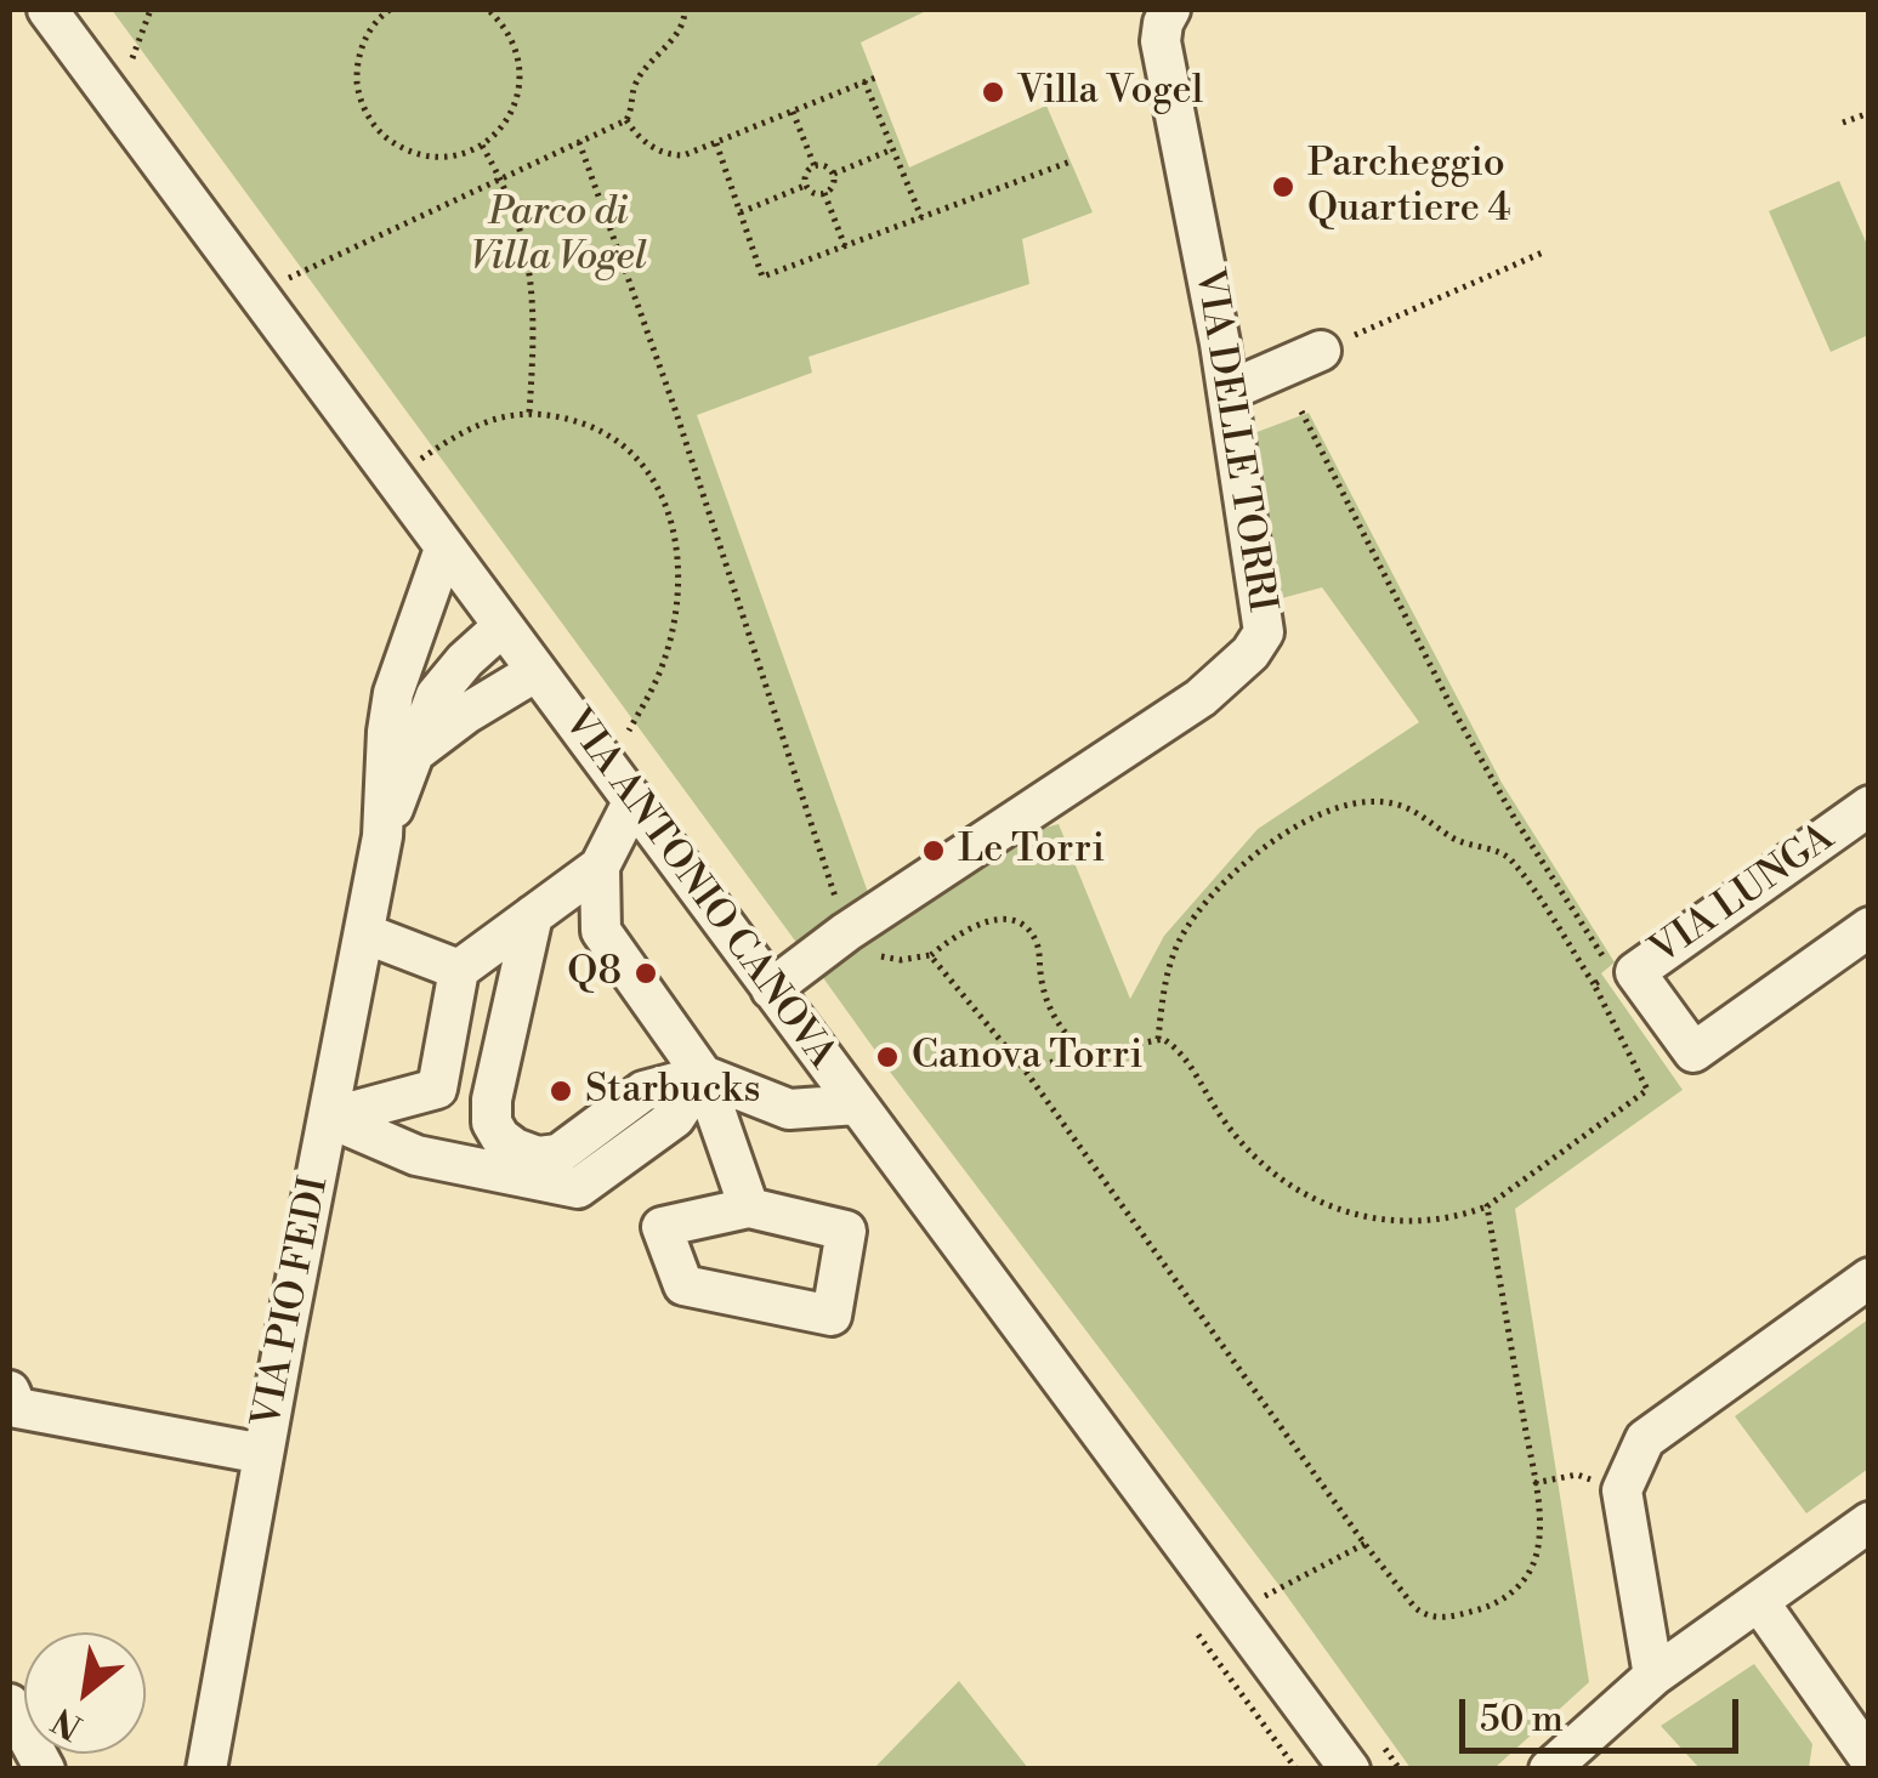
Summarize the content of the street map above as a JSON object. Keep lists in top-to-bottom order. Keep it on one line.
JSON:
{"streets":{"street":["VIA DELLE TORRI","VIA ANTONIO CANOVA","VIA LUNGA","VIA PIO FEDI"]},"crossings":[["VIA DELLE TORRI","VIA ANTONIO CANOVA"],["VIA ANTONIO CANOVA","VIA PIO FEDI"]],"parks":["Parco di Villa Vogel"],"places":["Villa Vogel","Parcheggio Quartiere 4","Le Torri","Q8","Canova Torri","Starbucks"],"scale_bar":"50 m","north":"bottom left"}
